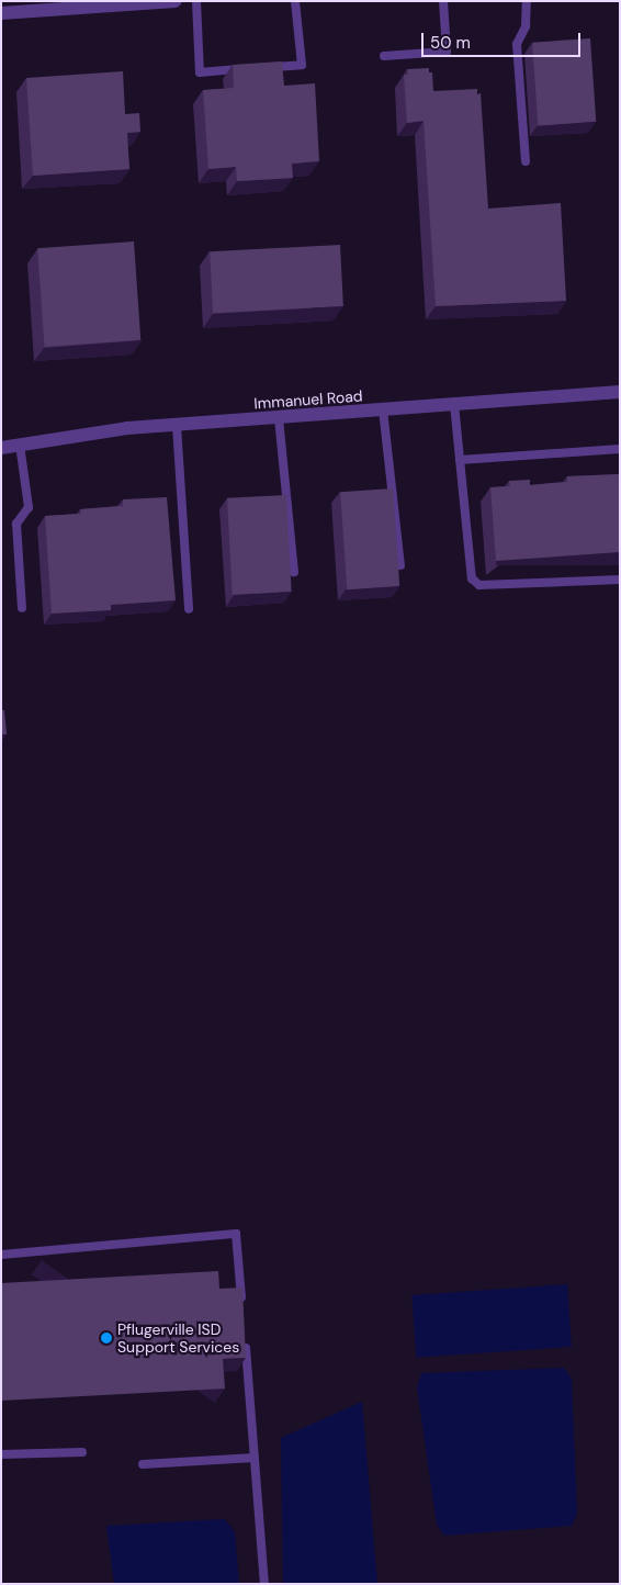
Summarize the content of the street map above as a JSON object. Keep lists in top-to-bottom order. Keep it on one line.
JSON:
{"streets":{"street":["Immanuel Road"]},"places":["Pflugerville ISD Support Services"],"scale_bar":"50 m"}
